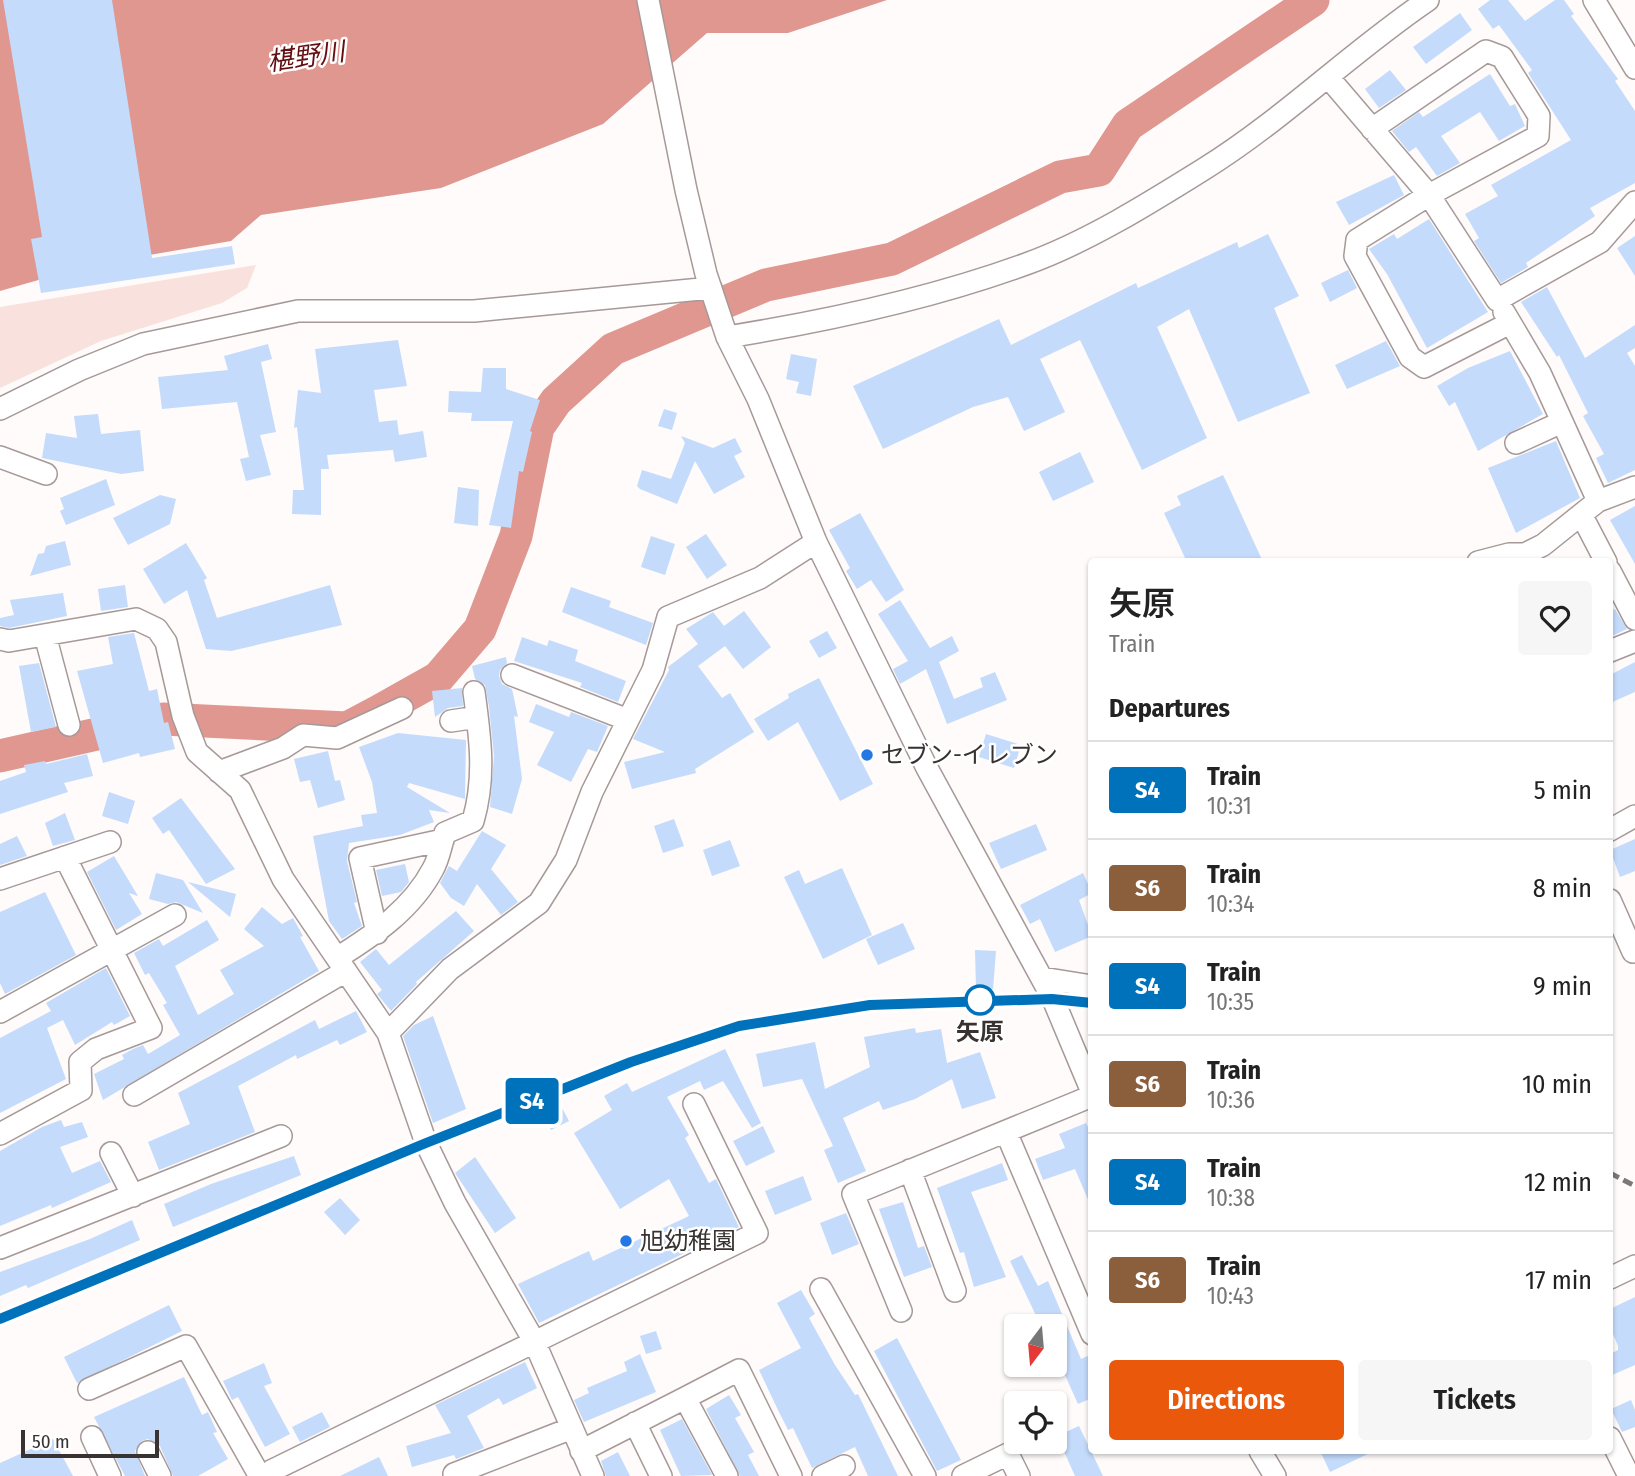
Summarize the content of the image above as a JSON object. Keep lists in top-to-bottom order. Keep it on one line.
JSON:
{"water":["椹野川"],"places":["セブン-イレブン","矢原","旭幼稚園"],"scale_bar":"50 m","north":"bottom","page":{"on_map":"S4","heading":[["矢原","Train"],"Departures"],"list":[{"mark":"S4","name":"Train","note":"10:31","value":"5 min"},{"mark":"S6","name":"Train","note":"10:34","value":"8 min"},{"mark":"S4","name":"Train","note":"10:35","value":"9 min"},{"mark":"S6","name":"Train","note":"10:36","value":"10 min"},{"mark":"S4","name":"Train","note":"10:38","value":"12 min"},{"mark":"S6","name":"Train","note":"10:43","value":"17 min"}],"buttons":["Directions","Tickets"],"scale":"50 m"}}
